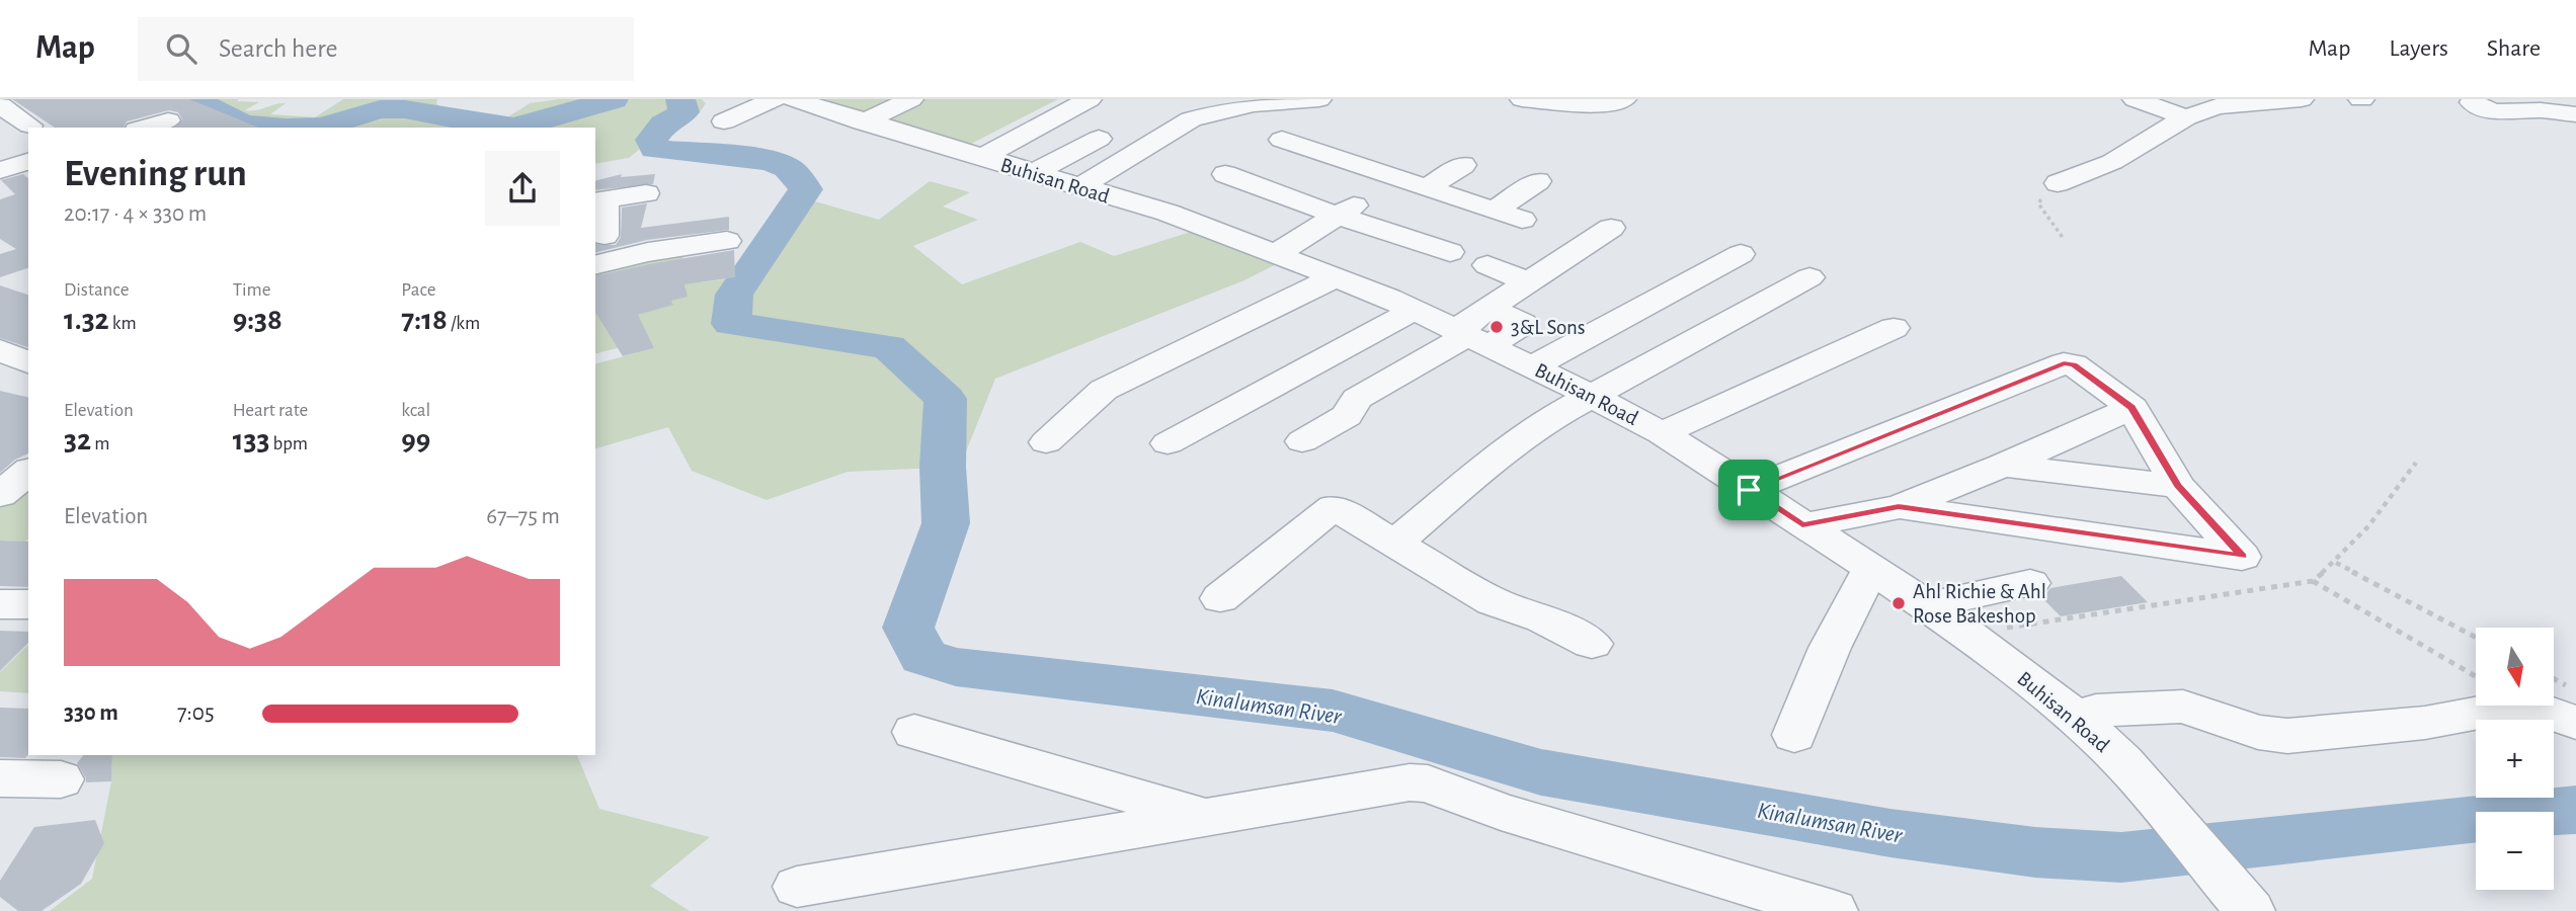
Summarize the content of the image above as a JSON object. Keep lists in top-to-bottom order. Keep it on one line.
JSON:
{"streets":{"street":["Buhisan Road"]},"water":["Kinalumsan River"],"places":["3&L Sons","Ahl Richie & Ahl Rose Bakeshop"],"north":"bottom","page":{"header":"Map","search":"Search here","nav":["Map","Layers","Share"],"heading":["Evening run","20:17 · 4 × 330 m"],"stats":[["Distance","1.32 km"],["Time","9:38"],["Pace","7:18 /km"],["Elevation","32 m"],["Heart rate","133 bpm"],["kcal","99"]],"chart":["Elevation","67–75 m"],"map_buttons":["+","−"],"list":[{"name":"330 m","note":"7:05"}]}}
